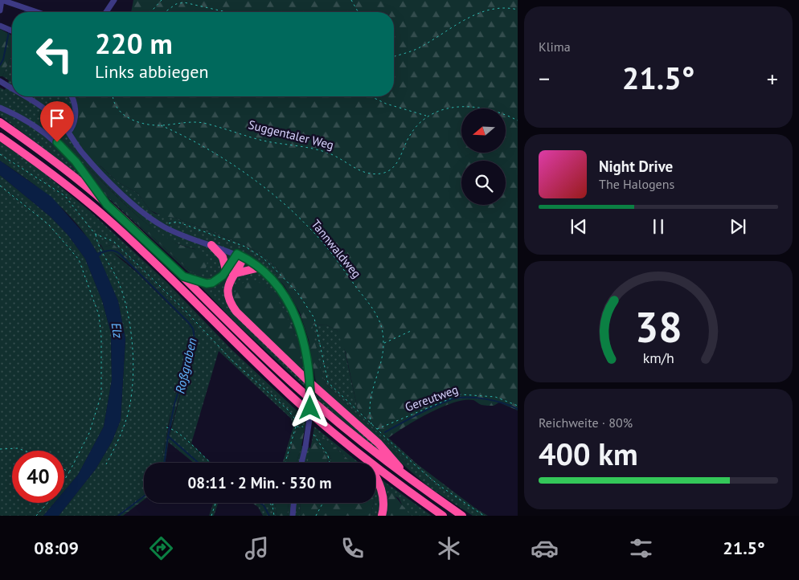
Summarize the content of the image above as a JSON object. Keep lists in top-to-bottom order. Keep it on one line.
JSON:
{"streets":{"path":["Suggentaler Weg","Tannwaldweg","Gereutweg"]},"crossings":[["Suggentaler Weg","Tannwaldweg"]],"water":["Elz","Roßgraben"],"north":"left","page":{"tile":["Klima",["Reichweite · 80%","400 km"]],"turn":["220 m","Links abbiegen"],"heat":["−","21.5°","+"],"song":["Night Drive","The Halogens"],"limit":"40","trip":"08:11 · 2 Min. · 530 m","tabs":["08:09","21.5°"],"gauge":["38","km/h"]}}
